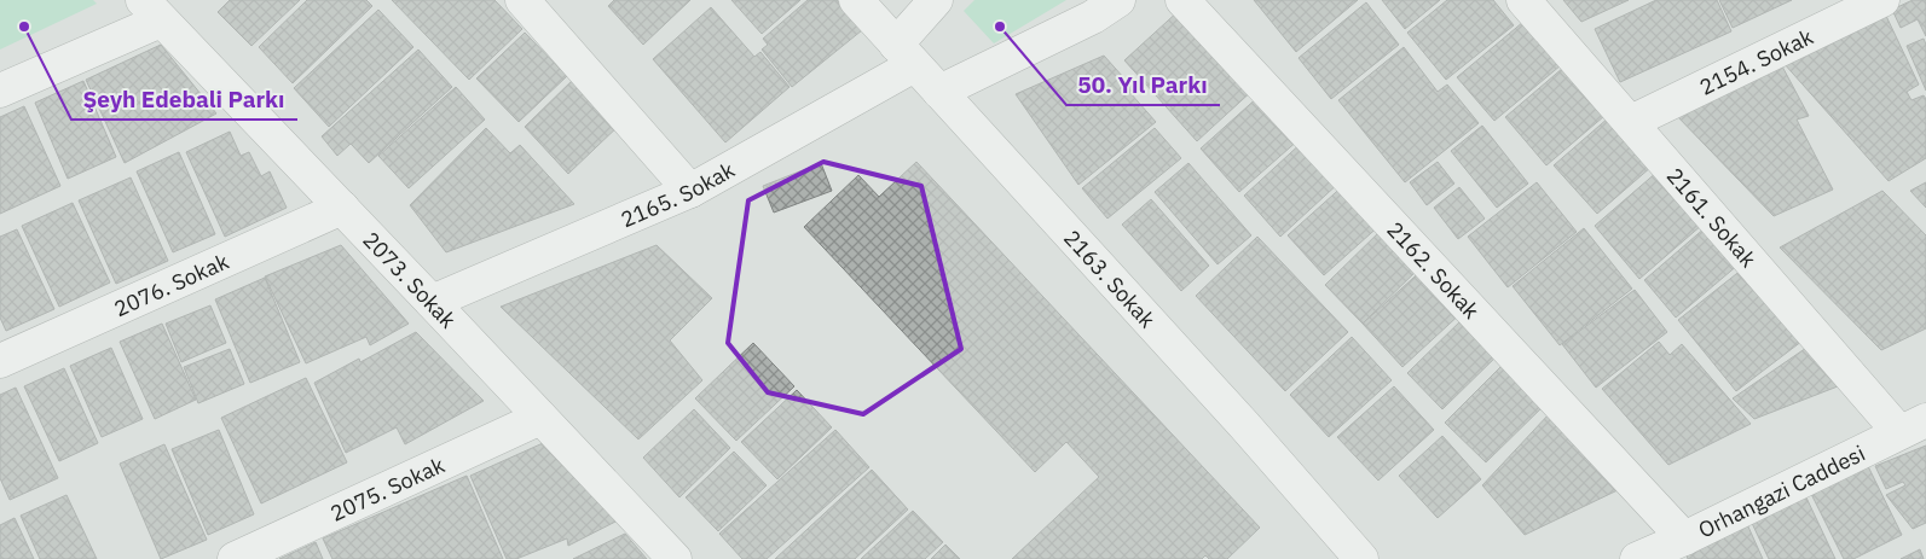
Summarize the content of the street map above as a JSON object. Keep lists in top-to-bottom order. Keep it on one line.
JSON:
{"streets":{"street":["2154. Sokak","2165. Sokak","2161. Sokak","2162. Sokak","2073. Sokak","2163. Sokak","2076. Sokak","2075. Sokak","Orhangazi Caddesi"]},"crossings":[["2154. Sokak","2161. Sokak"],["2165. Sokak","2073. Sokak"],["2165. Sokak","2163. Sokak"],["2161. Sokak","Orhangazi Caddesi"],["2162. Sokak","Orhangazi Caddesi"],["2073. Sokak","2076. Sokak"],["2073. Sokak","2075. Sokak"]],"places":["Şeyh Edebali Parkı","50. Yıl Parkı"]}
